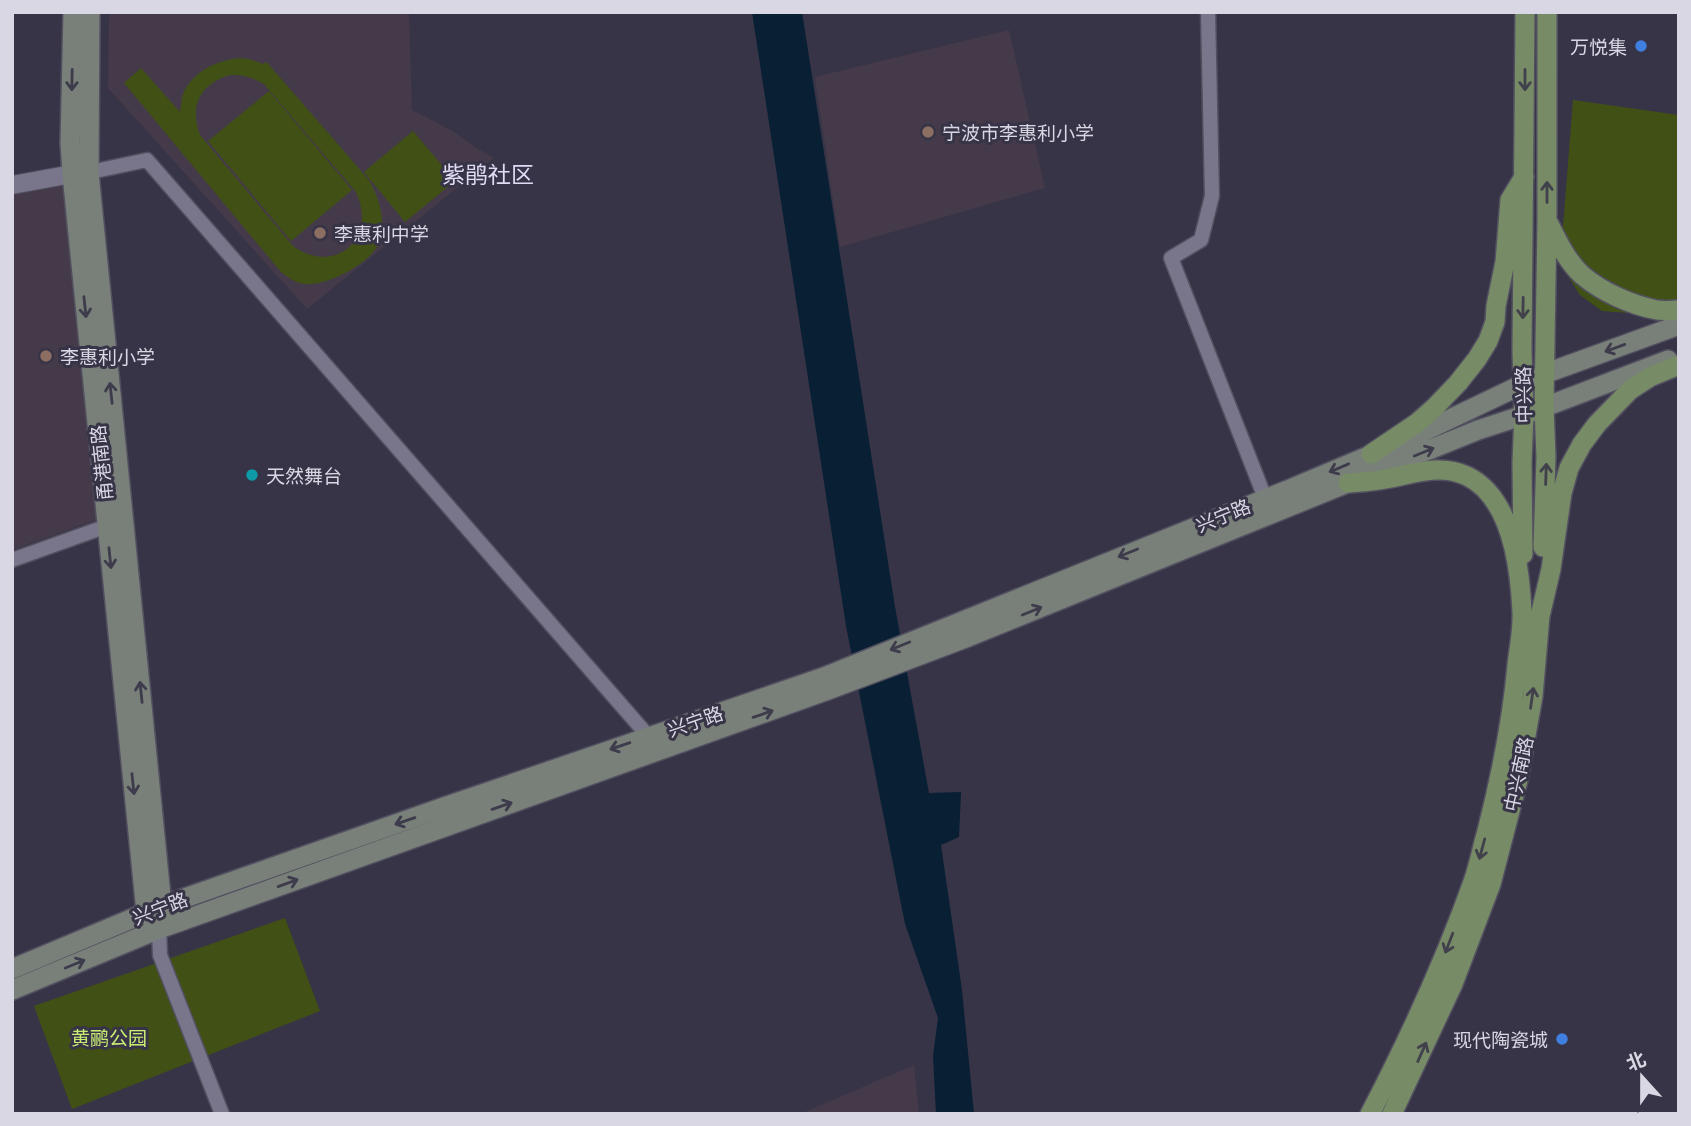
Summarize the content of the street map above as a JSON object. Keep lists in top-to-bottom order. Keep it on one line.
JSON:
{"streets":{"main road":["中兴路","甬港南路","兴宁路","中兴南路"]},"crossings":[["中兴路","兴宁路"],["中兴路","中兴南路"],["甬港南路","兴宁路"],["兴宁路","中兴南路"]],"districts":["紫鹃社区"],"parks":["黄鹂公园"],"places":["万悦集","宁波市李惠利小学","李惠利中学","李惠利小学","天然舞台","现代陶瓷城"],"north":"top"}
